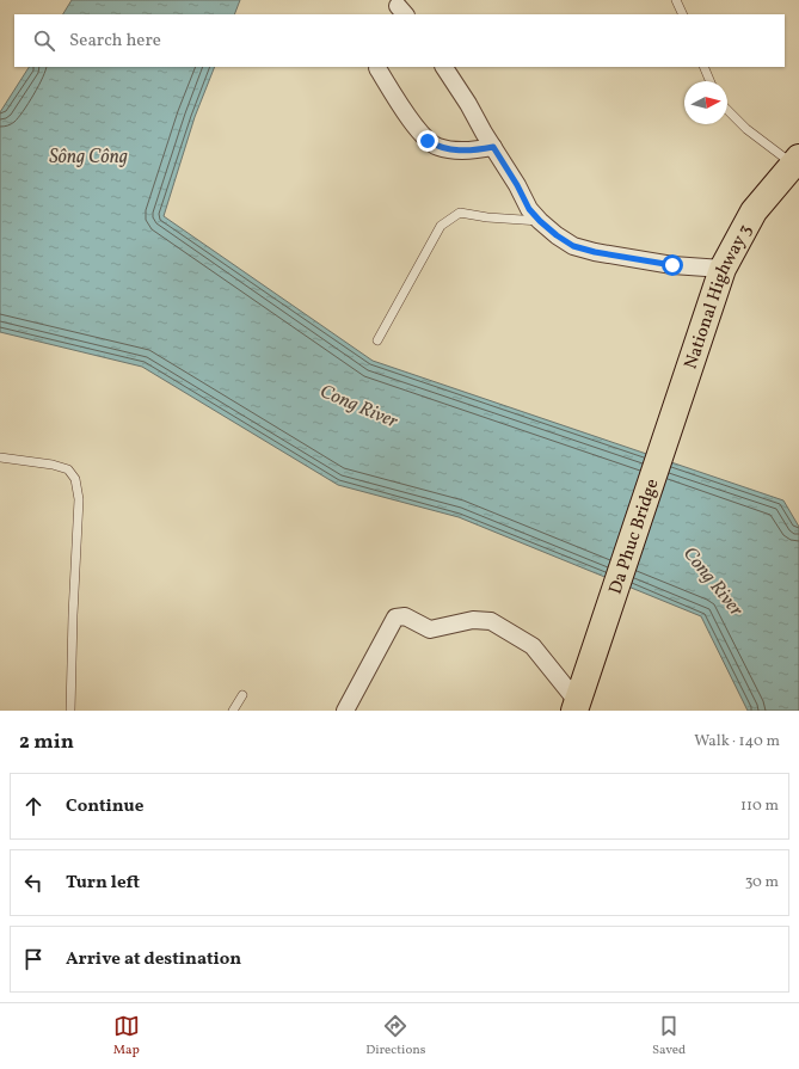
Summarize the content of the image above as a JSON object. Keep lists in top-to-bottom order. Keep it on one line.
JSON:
{"streets":{"highway":["National Highway 3","Da Phuc Bridge"]},"crossings":[["National Highway 3","Da Phuc Bridge"]],"water":["Sông Công","Cong River"],"north":"right","page":{"search":"Search here","heading":["2 min","Walk · 140 m"],"list":[["Continue","110 m"],["Turn left","30 m"],"Arrive at destination"],"nav":["Map","Directions","Saved"]}}
